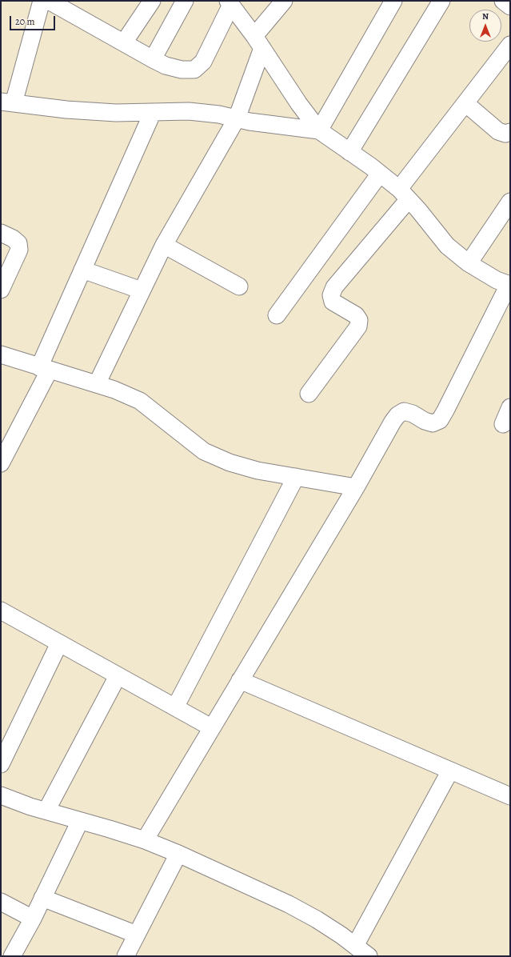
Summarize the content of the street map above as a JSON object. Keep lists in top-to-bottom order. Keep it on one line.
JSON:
{"scale_bar":"20 m","north":"top"}
